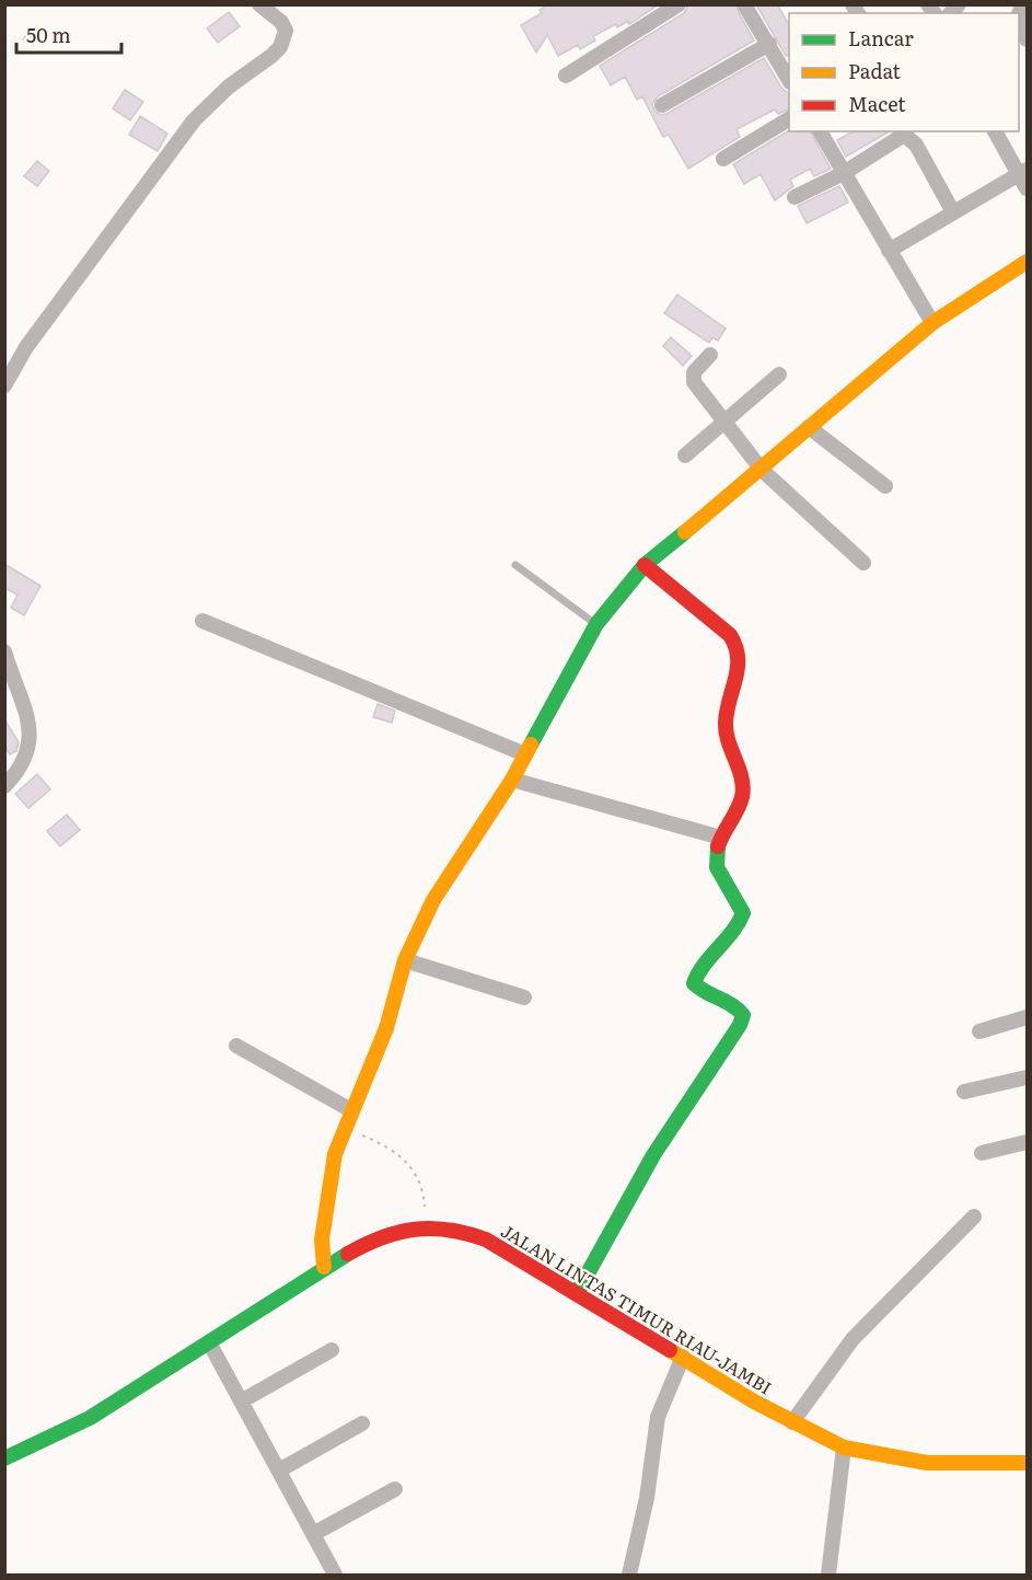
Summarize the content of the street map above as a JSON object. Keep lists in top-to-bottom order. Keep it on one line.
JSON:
{"streets":{"main road":["JALAN LINTAS TIMUR RIAU-JAMBI"]},"legend":["Lancar","Padat","Macet"],"scale_bar":"50 m"}
